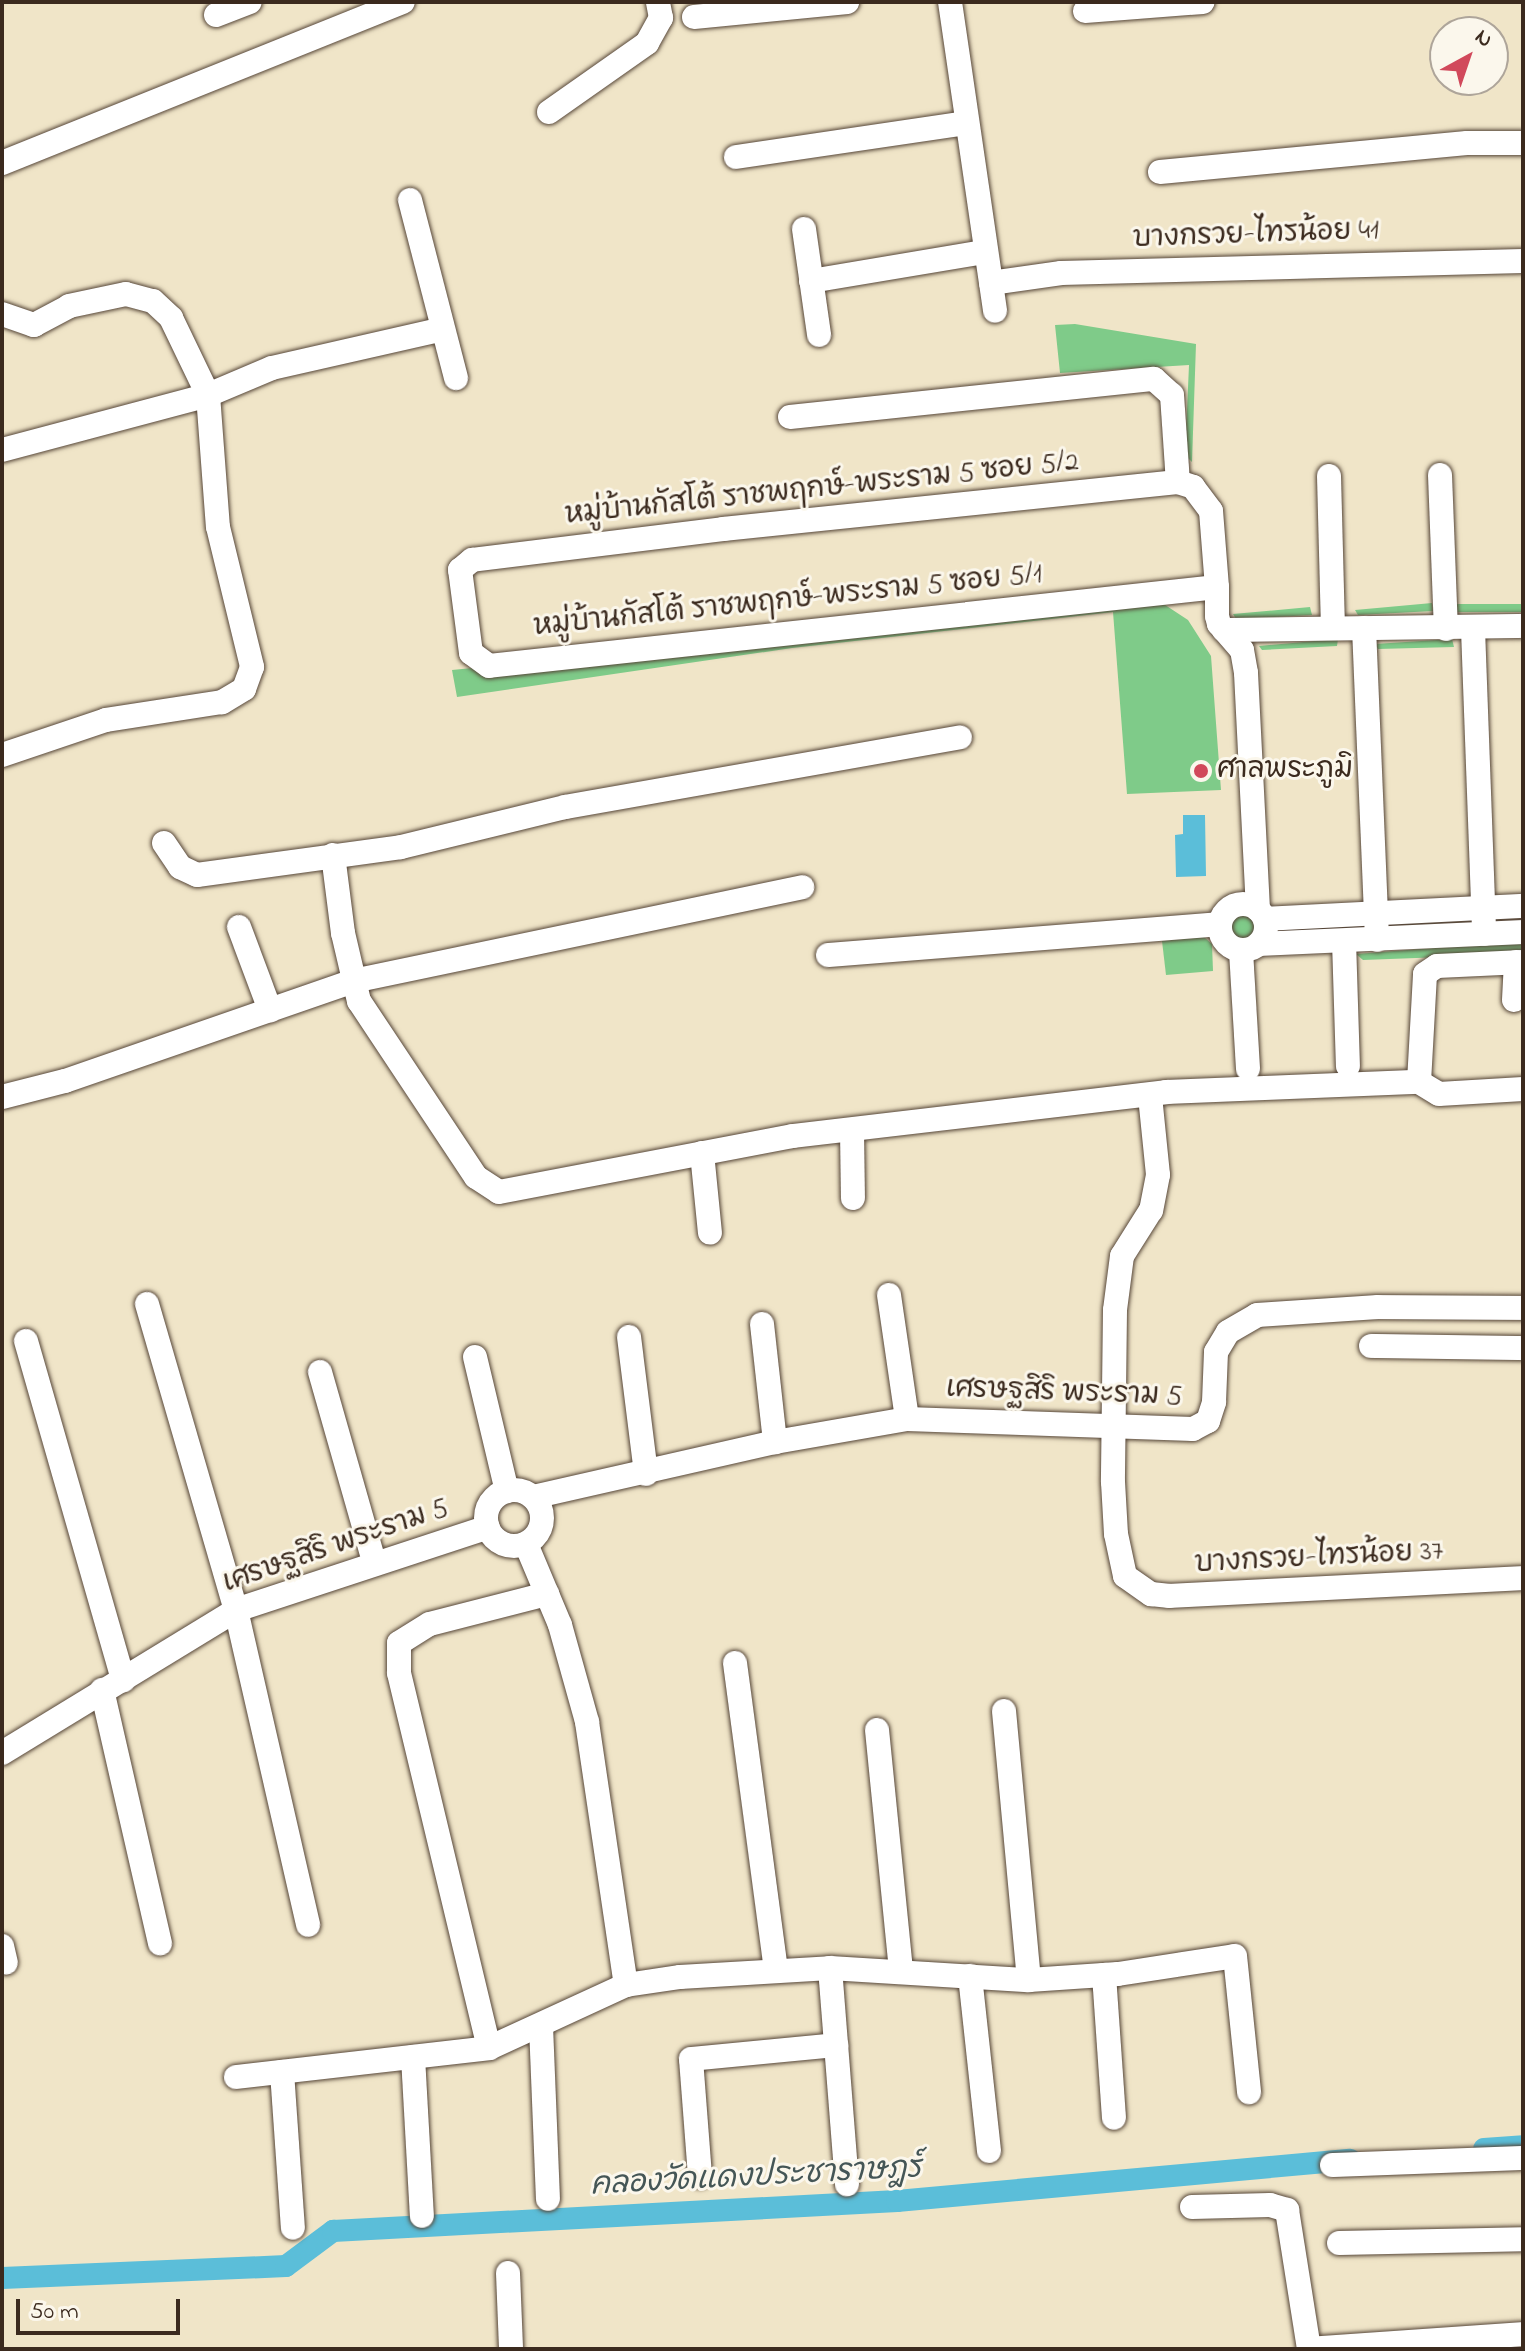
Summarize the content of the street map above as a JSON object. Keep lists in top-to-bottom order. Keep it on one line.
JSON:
{"streets":{"street":["บางกรวย-ไทรน้อย 41","หมู่บ้านกัสโต้ ราชพฤกษ์-พระราม 5 ซอย 5/2","หมู่บ้านกัสโต้ ราชพฤกษ์-พระราม 5 ซอย 5/1","เศรษฐสิริ พระราม 5","บางกรวย-ไทรน้อย 37"]},"crossings":[["หมู่บ้านกัสโต้ ราชพฤกษ์-พระราม 5 ซอย 5/2","หมู่บ้านกัสโต้ ราชพฤกษ์-พระราม 5 ซอย 5/1"],["เศรษฐสิริ พระราม 5","บางกรวย-ไทรน้อย 37"]],"water":["คลองวัดแดงประชาราษฎร์"],"places":["ศาลพระภูมิ"],"scale_bar":"50 m","north":"top right"}
